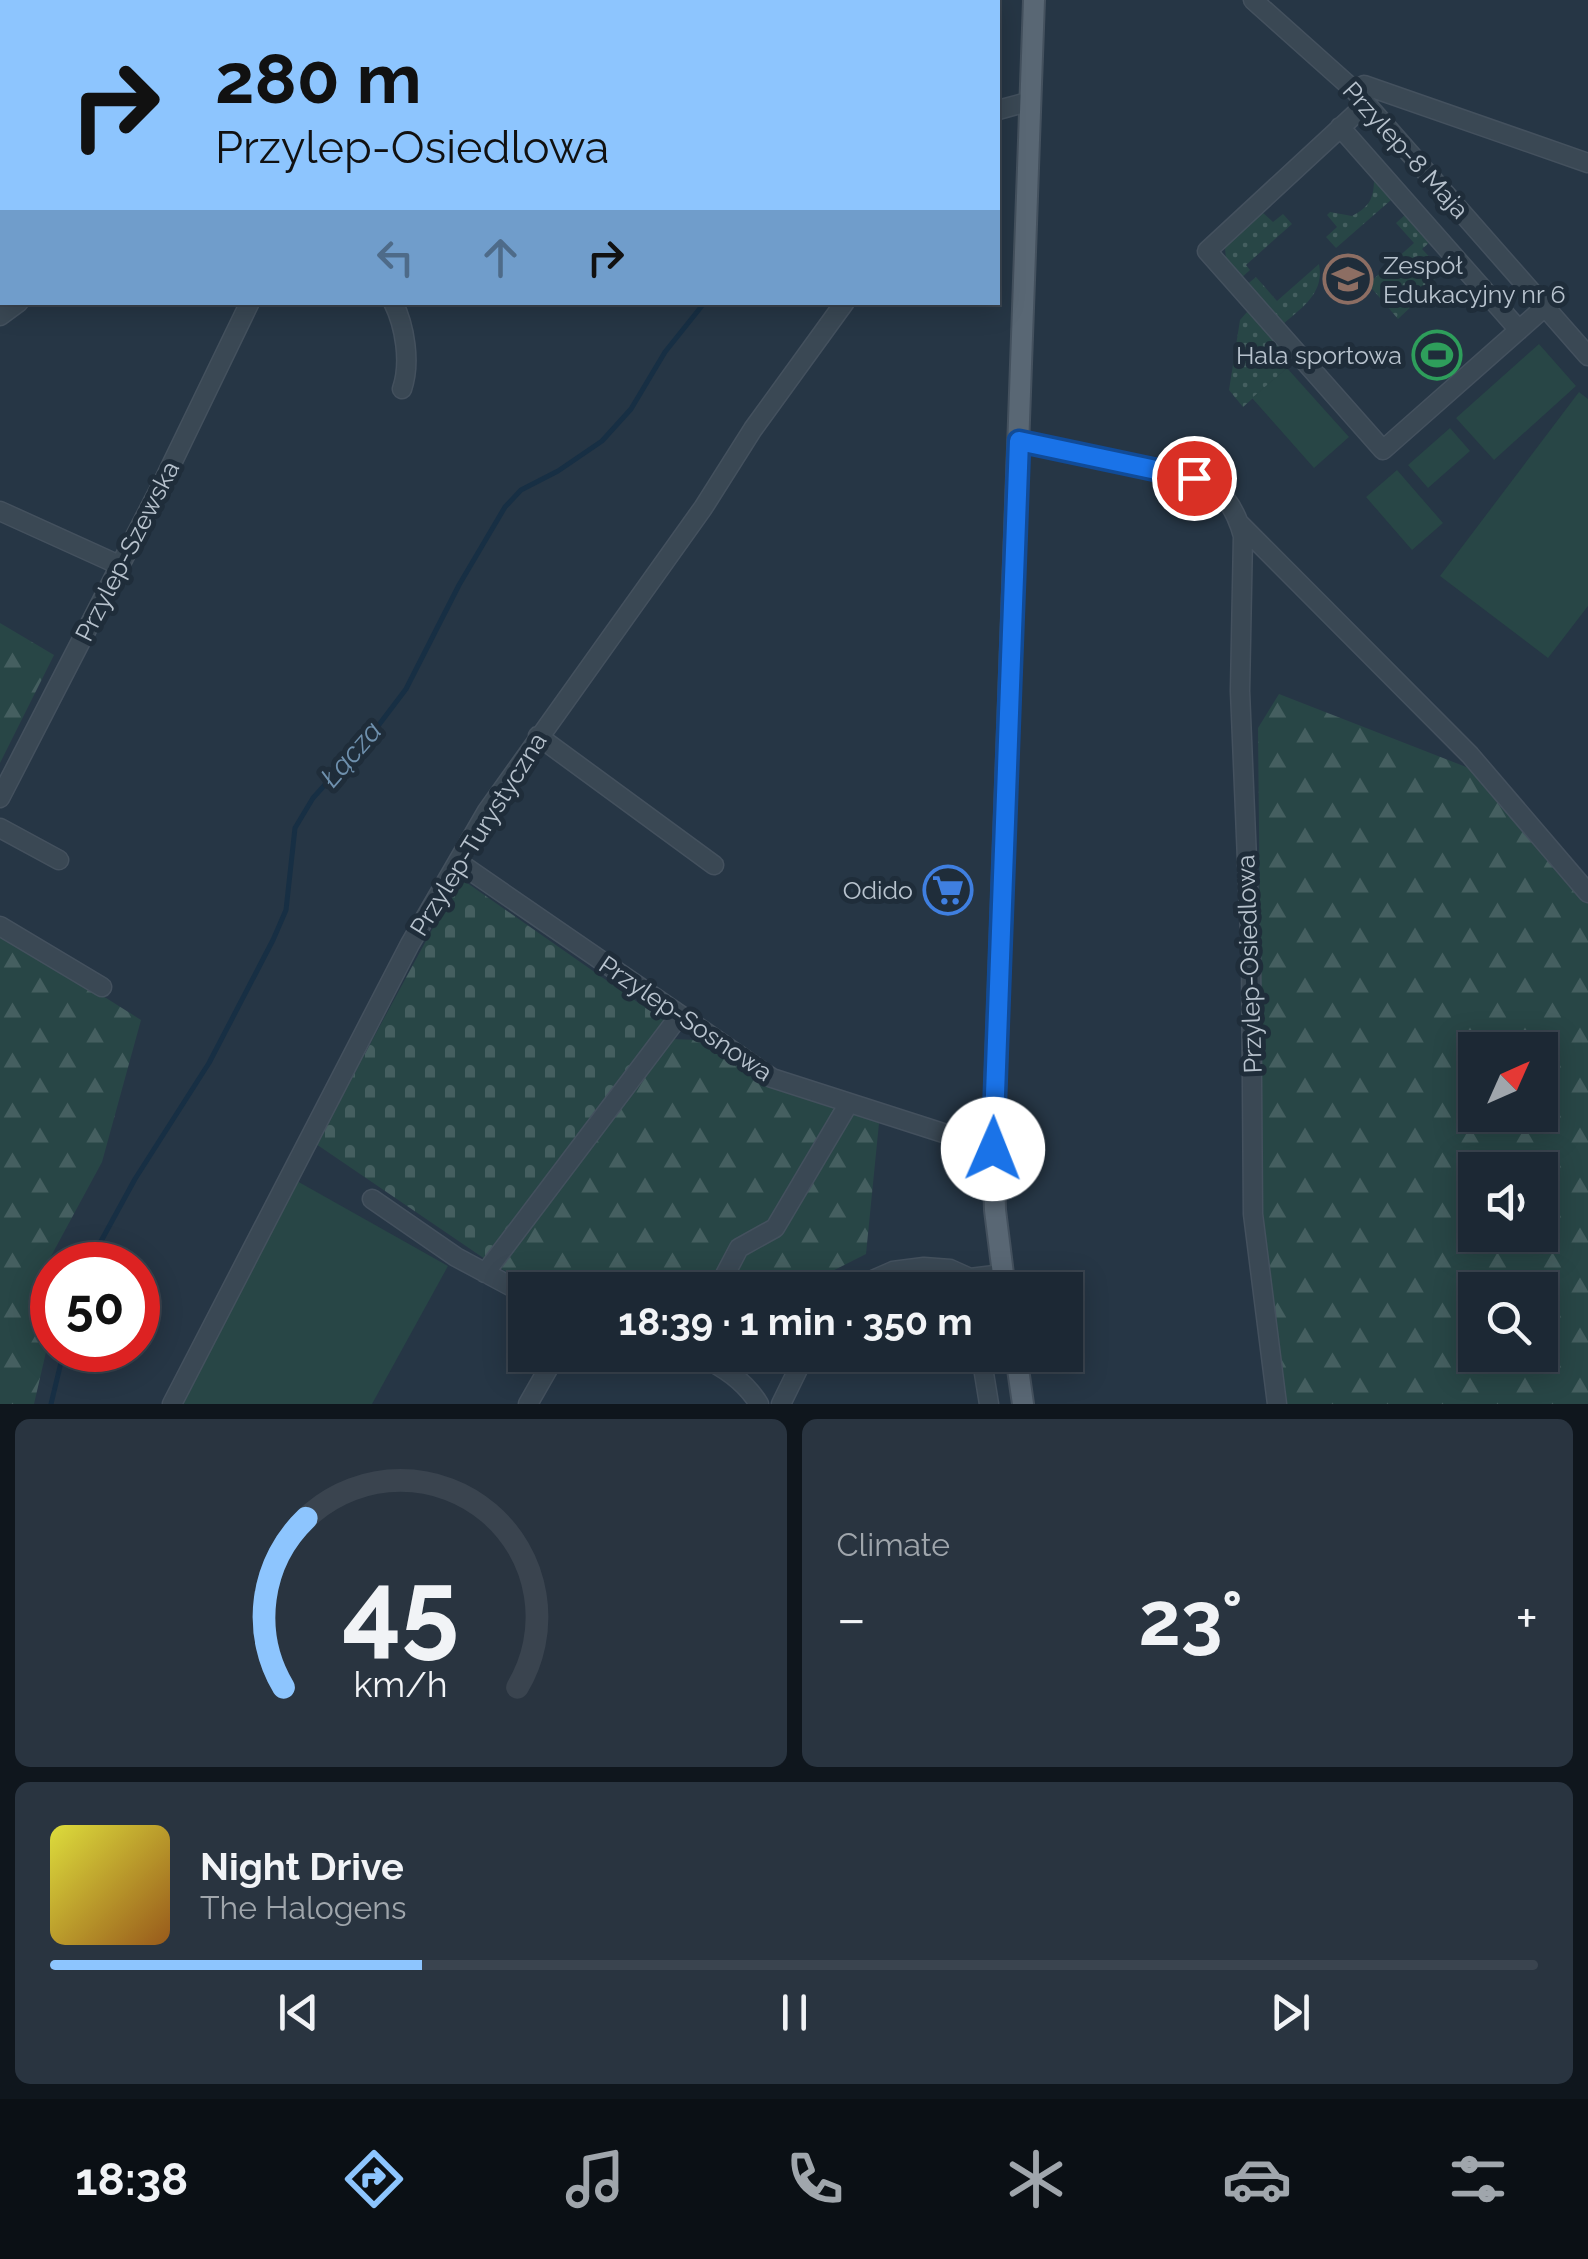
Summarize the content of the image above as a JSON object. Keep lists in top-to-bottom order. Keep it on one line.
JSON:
{"streets":{"street":["Przylep-8 Maja","Przylep-Szewska","Przylep-Turystyczna","Przylep-Osiedlowa","Przylep-Sosnowa"]},"crossings":[["Przylep-Turystyczna","Przylep-Sosnowa"]],"water":["Łącza"],"places":{"school or university":["Zespół Edukacyjny nr 6"],"sports":["Hala sportowa"],"supermarket":["Odido"]},"north":"top right","page":{"turn":["280 m","Przylep-Osiedlowa"],"limit":"50","trip":"18:39 · 1 min · 350 m","tile":"Climate","heat":["−","23°","+"],"song":["Night Drive","The Halogens"],"tabs":"18:38","gauge":["45","km/h"]}}
